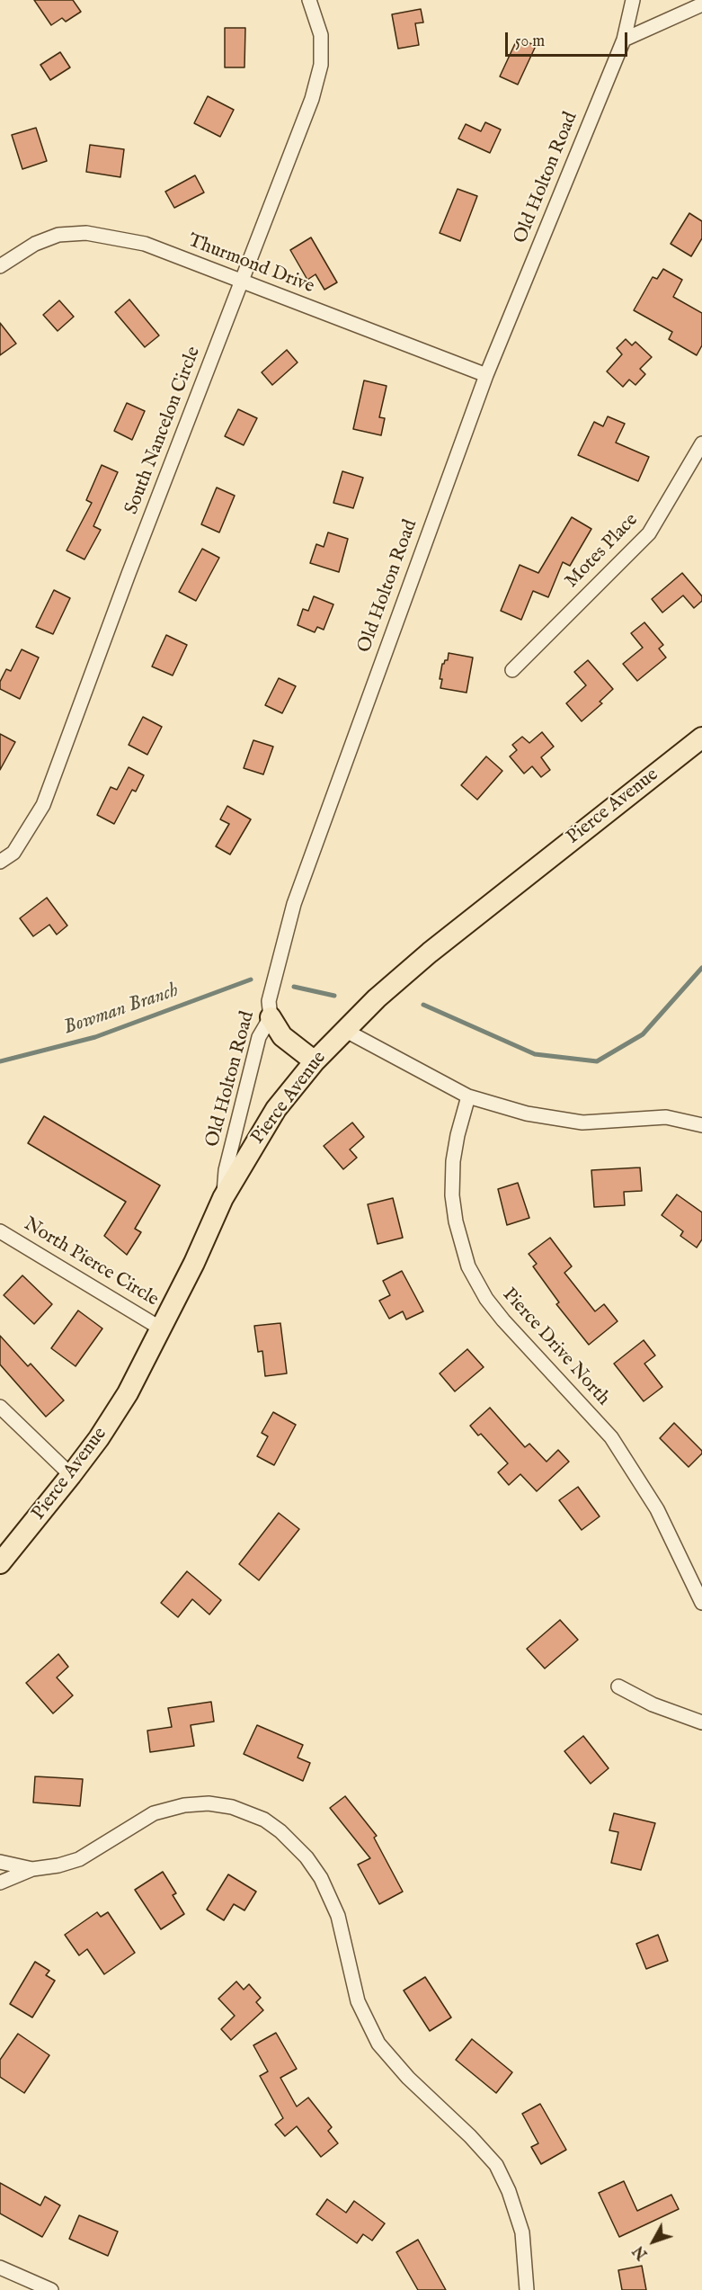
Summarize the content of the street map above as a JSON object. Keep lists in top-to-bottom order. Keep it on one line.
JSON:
{"streets":{"main road":["Pierce Avenue"],"street":["Old Holton Road","Thurmond Drive","South Nancelon Circle","Motes Place","North Pierce Circle","Pierce Drive North"]},"crossings":[["Old Holton Road","Thurmond Drive"],["Old Holton Road","Pierce Avenue"],["Thurmond Drive","South Nancelon Circle"],["Pierce Avenue","North Pierce Circle"]],"water":["Bowman Branch"],"scale_bar":"50 m","north":"bottom left"}
